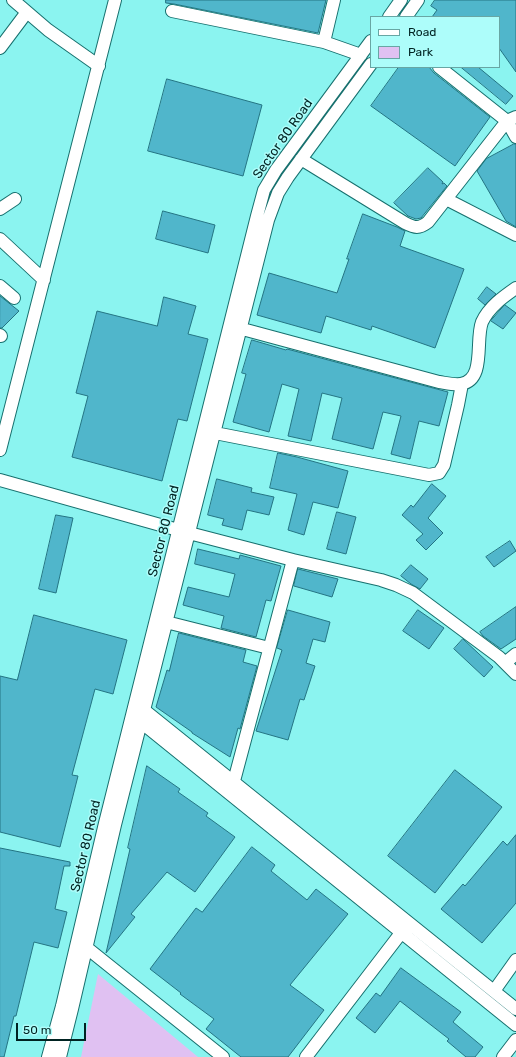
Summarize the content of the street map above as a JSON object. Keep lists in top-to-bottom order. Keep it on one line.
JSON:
{"streets":{"street":["Sector 80 Road"]},"legend":["Road","Park"],"scale_bar":"50 m"}
